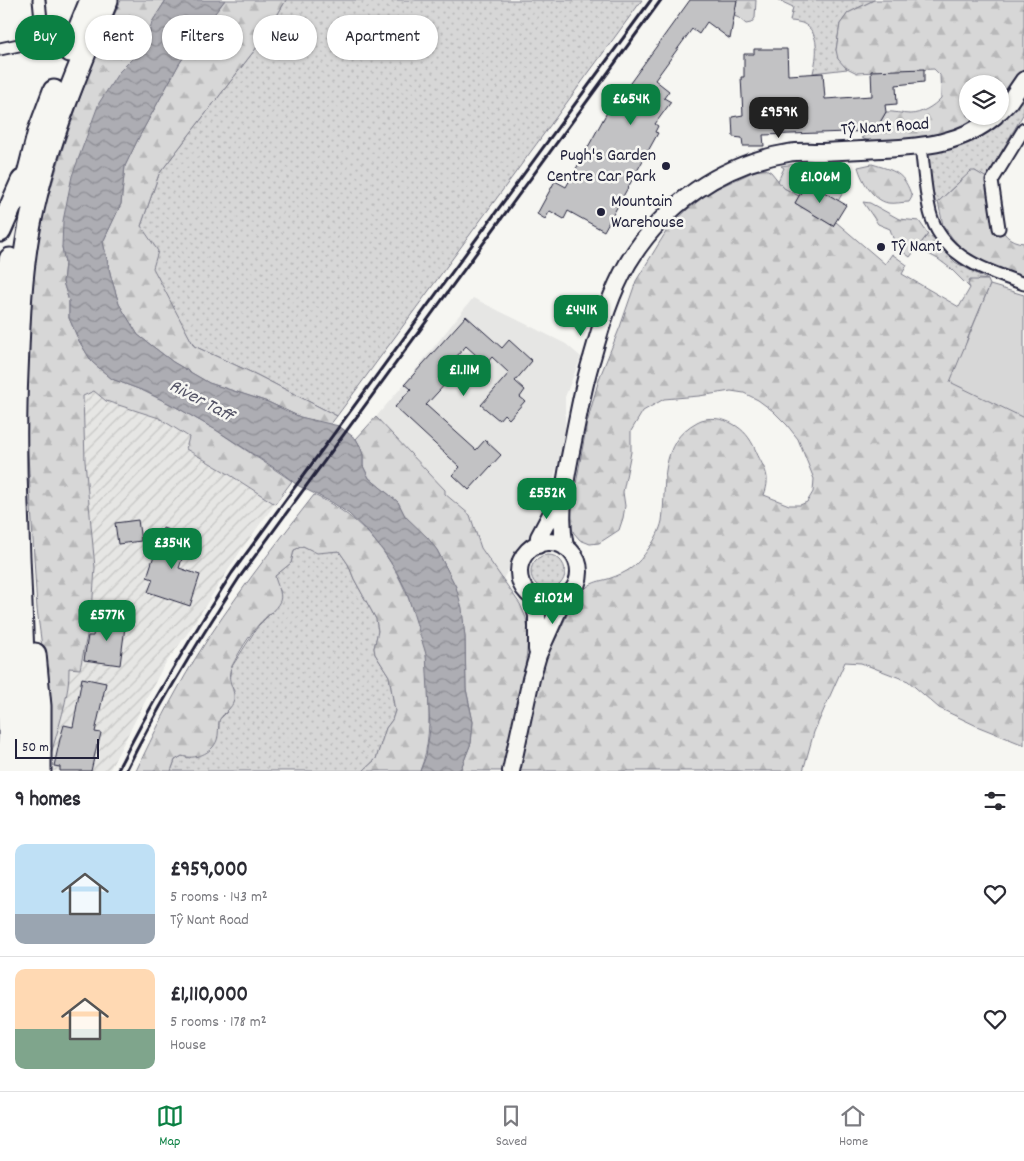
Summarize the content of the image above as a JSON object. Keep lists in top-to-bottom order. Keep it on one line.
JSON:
{"streets":{"main road":["Tŷ Nant Road"]},"water":["River Taff"],"places":["Pugh's Garden Centre Car Park","Mountain Warehouse","Tŷ Nant"],"scale_bar":"50 m","page":{"chip":["Buy","Rent","Filters","New","Apartment"],"price":["£654K","£959K","£1.06M","£441K","£1.11M","£552K","£354K","£1.02M","£577K"],"scale":"50 m","heading":"9 homes","list":[{"name":"£959,000","note":"5 rooms · 143 m² · Tŷ Nant Road"},{"name":"£1,110,000","note":"5 rooms · 178 m² · House"}],"tabs":["Map","Saved","Home"]}}
